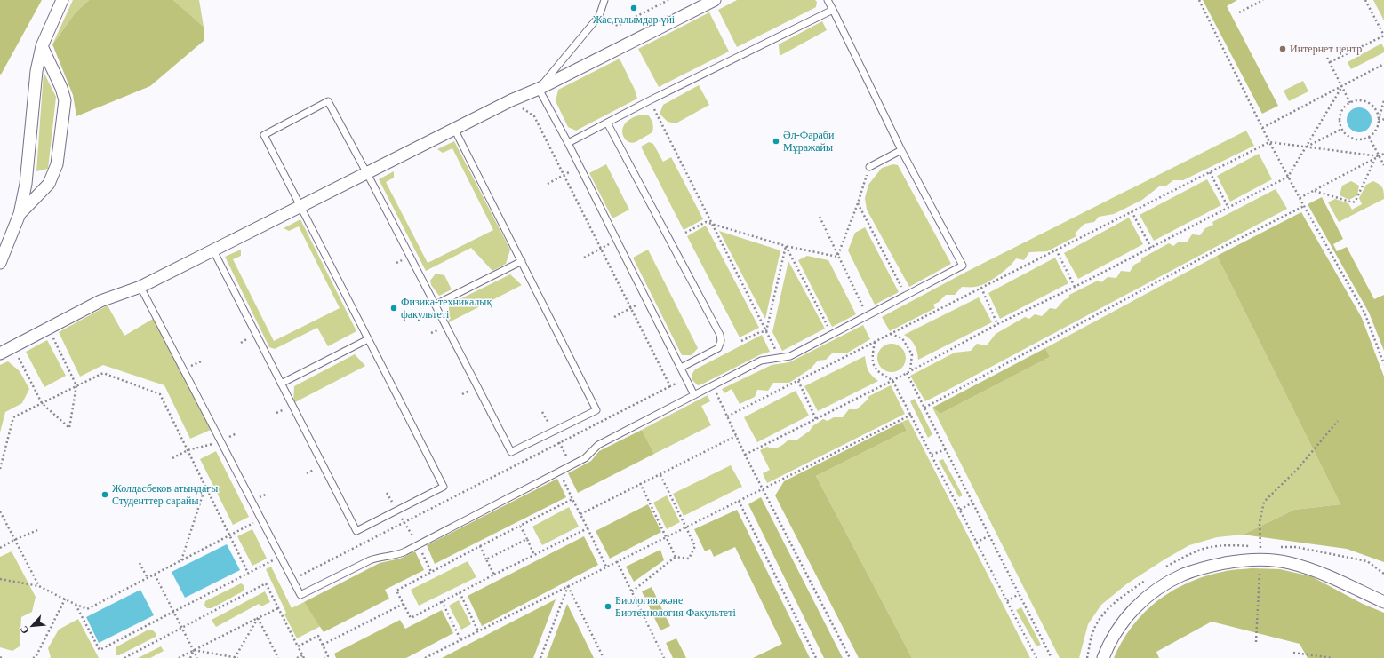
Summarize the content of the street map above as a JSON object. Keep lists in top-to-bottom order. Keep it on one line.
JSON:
{"places":["Жас ғалымдар үйі","Интернет центр","Әл-Фараби Мұражайы","Физика-техникалық факультеті","Жолдасбеков атындағы Студенттер сарайы","Биология және Биотехнология Факультеті"],"north":"bottom left"}
